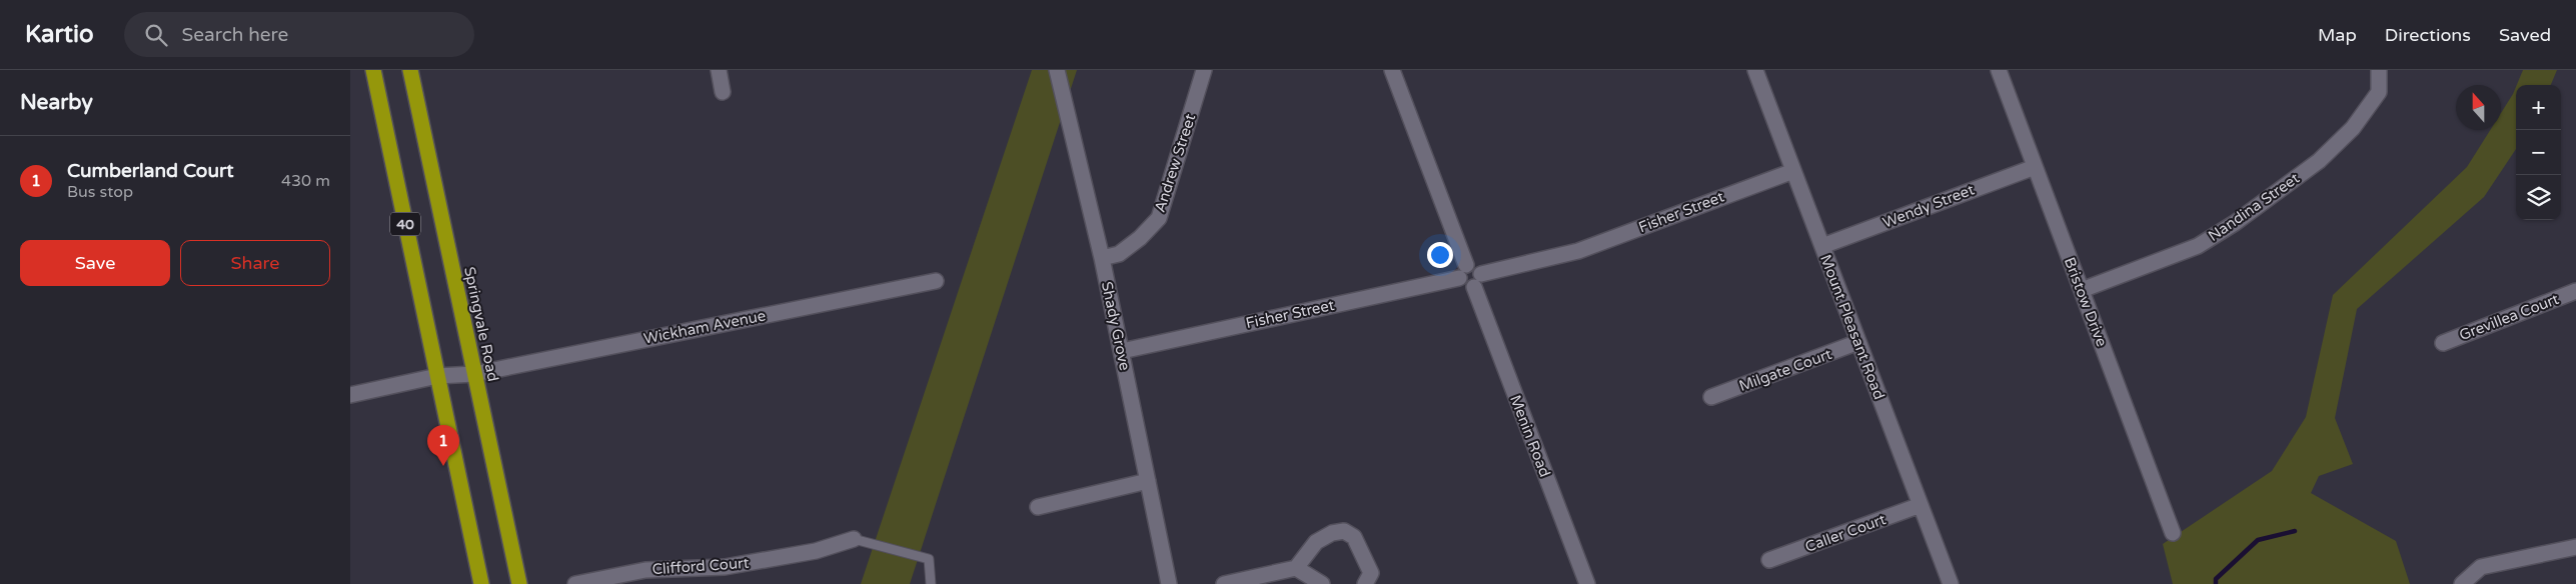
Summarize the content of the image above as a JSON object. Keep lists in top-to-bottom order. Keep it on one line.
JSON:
{"streets":{"highway":["40","Springvale Road"],"street":["Andrew Street","Wendy Street","Nandina Street","Fisher Street","Bristow Drive","Grevillea Court","Shady Grove","Wickham Avenue","Mount Pleasant Road","Milgate Court","Menin Road","Caller Court","Clifford Court"]},"crossings":[["Andrew Street","Shady Grove"],["Wendy Street","Bristow Drive"],["Wendy Street","Mount Pleasant Road"],["Nandina Street","Bristow Drive"],["Fisher Street","Shady Grove"],["Fisher Street","Mount Pleasant Road"],["Fisher Street","Menin Road"],["40","Wickham Avenue"],["Springvale Road","Wickham Avenue"],["Mount Pleasant Road","Milgate Court"],["Mount Pleasant Road","Caller Court"]],"north":"top","page":{"header":"Kartio","search":"Search here","nav":["Map","Directions","Saved"],"heading":"Nearby","map_buttons":["+","−"],"list":[{"mark":"1","name":"Cumberland Court","note":"Bus stop","value":"430 m"}],"buttons":["Save","Share"],"pins":"1"}}
